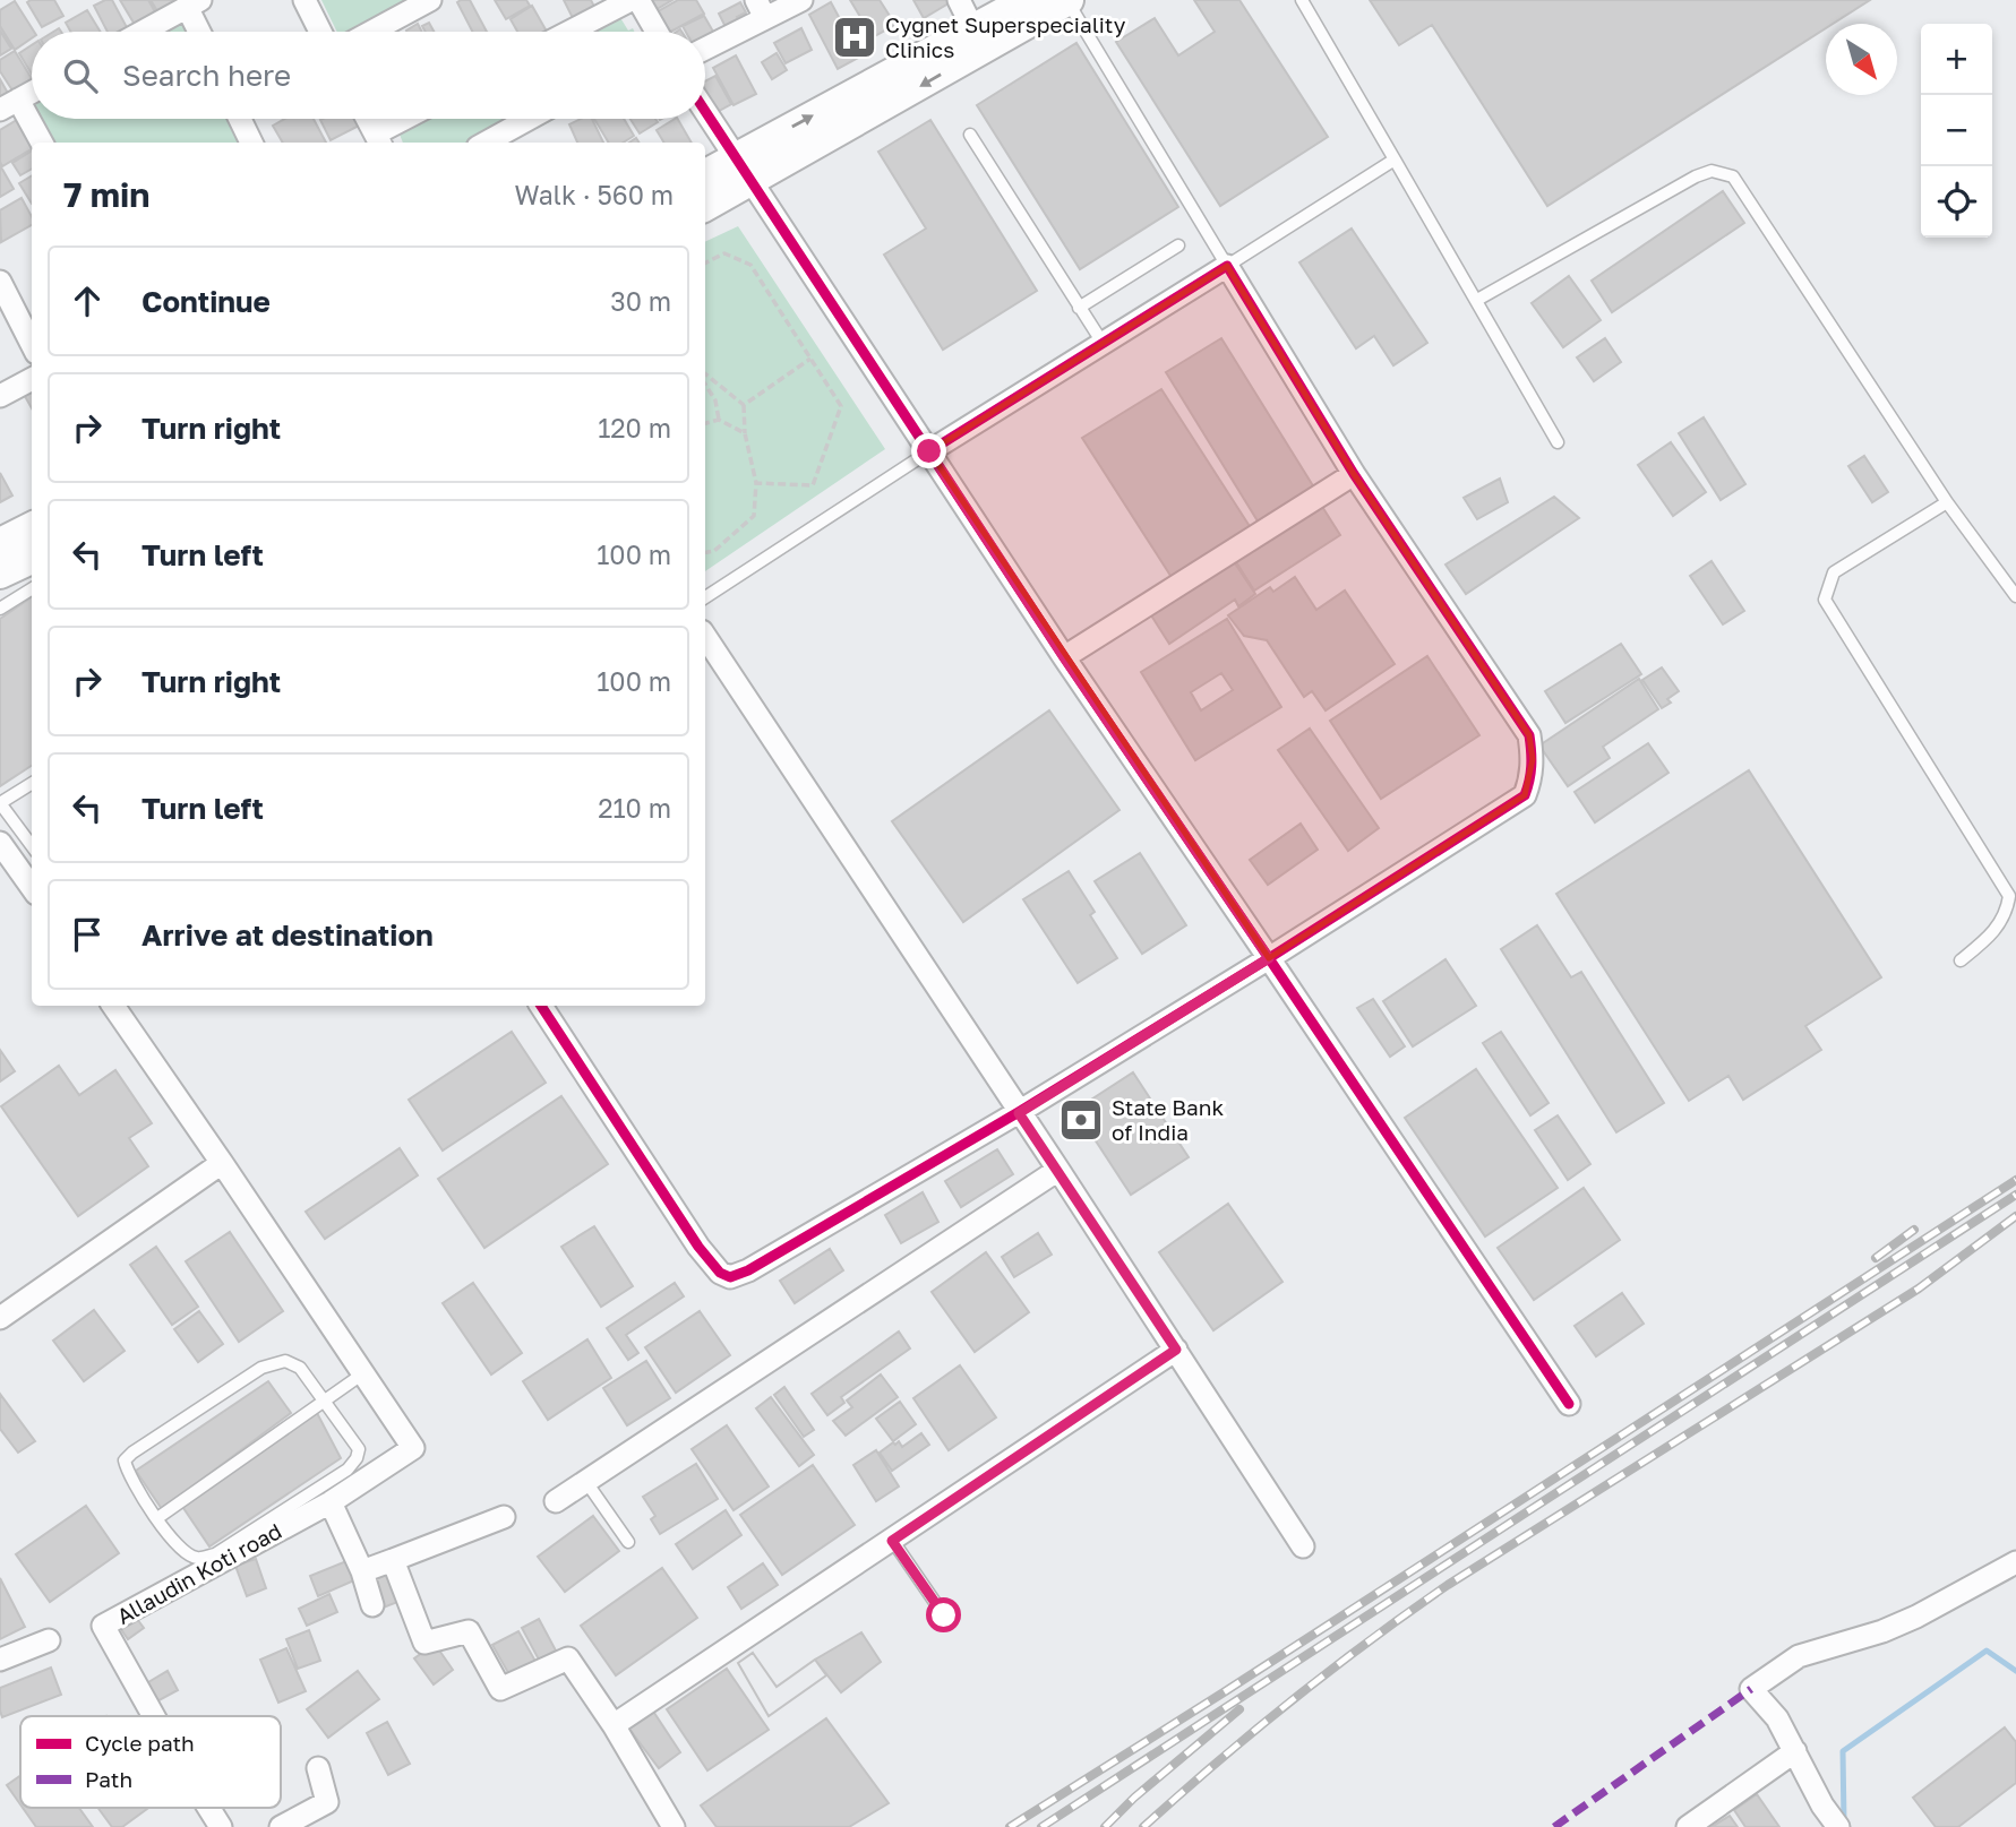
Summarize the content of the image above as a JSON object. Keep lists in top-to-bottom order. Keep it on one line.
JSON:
{"streets":{"street":["Allaudin Koti road"]},"places":{"hospital":["Cygnet Superspeciality Clinics"],"bank":["State Bank of India"]},"legend":["Cycle path","Path"],"north":"bottom right","page":{"map_buttons":["+","−"],"search":"Search here","heading":["7 min","Walk · 560 m"],"list":[["Continue","30 m"],["Turn right","120 m"],["Turn left","100 m"],["Turn right","100 m"],["Turn left","210 m"],"Arrive at destination"]}}
